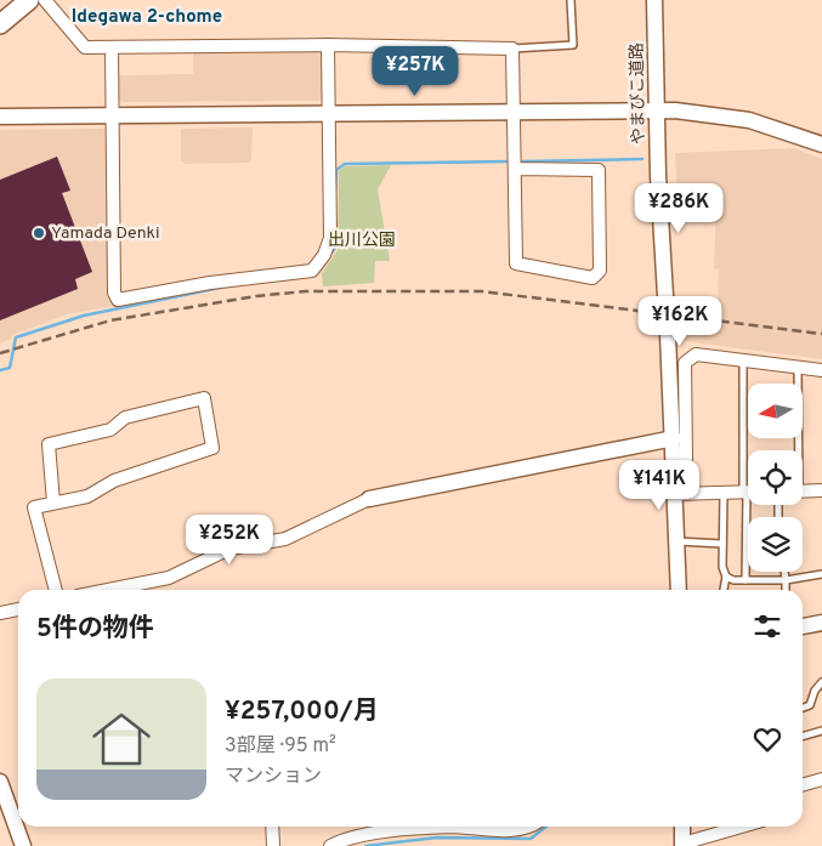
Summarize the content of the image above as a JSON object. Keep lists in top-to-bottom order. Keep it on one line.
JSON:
{"streets":{"street":["やまびこ道路"]},"districts":["Idegawa 2-chome"],"parks":["出川公園"],"places":["Yamada Denki"],"north":"left","page":{"price":["¥257K","¥286K","¥162K","¥141K","¥252K"],"heading":"5件の物件","list":[{"name":"¥257,000/月","note":"3部屋 · 95 m² · マンション"}]}}
